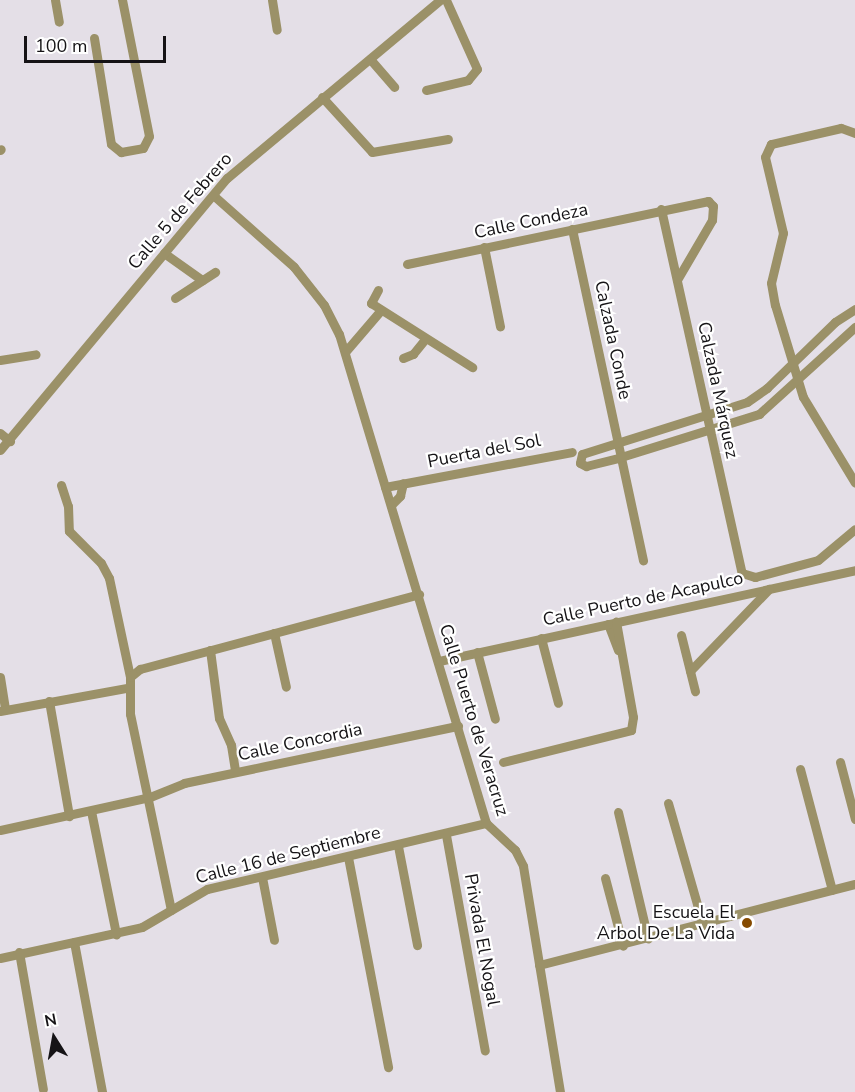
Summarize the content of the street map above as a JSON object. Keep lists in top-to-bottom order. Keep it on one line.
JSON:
{"streets":{"street":["Calle 5 de Febrero","Calle Condeza","Calzada Conde","Calzada Márquez","Puerta del Sol","Calle Puerto de Acapulco","Calle Puerto de Veracruz","Calle Concordia","Calle 16 de Septiembre","Privada El Nogal"]},"crossings":[["Calle 5 de Febrero","Calle Puerto de Veracruz"],["Calle Condeza","Calzada Conde"],["Calle Condeza","Calzada Márquez"],["Puerta del Sol","Calle Puerto de Veracruz"],["Calle Puerto de Acapulco","Calle Puerto de Veracruz"],["Calle Puerto de Veracruz","Calle Concordia"],["Calle Puerto de Veracruz","Calle 16 de Septiembre"],["Calle 16 de Septiembre","Privada El Nogal"]],"places":["Escuela El Arbol De La Vida"],"scale_bar":"100 m","north":"top"}
